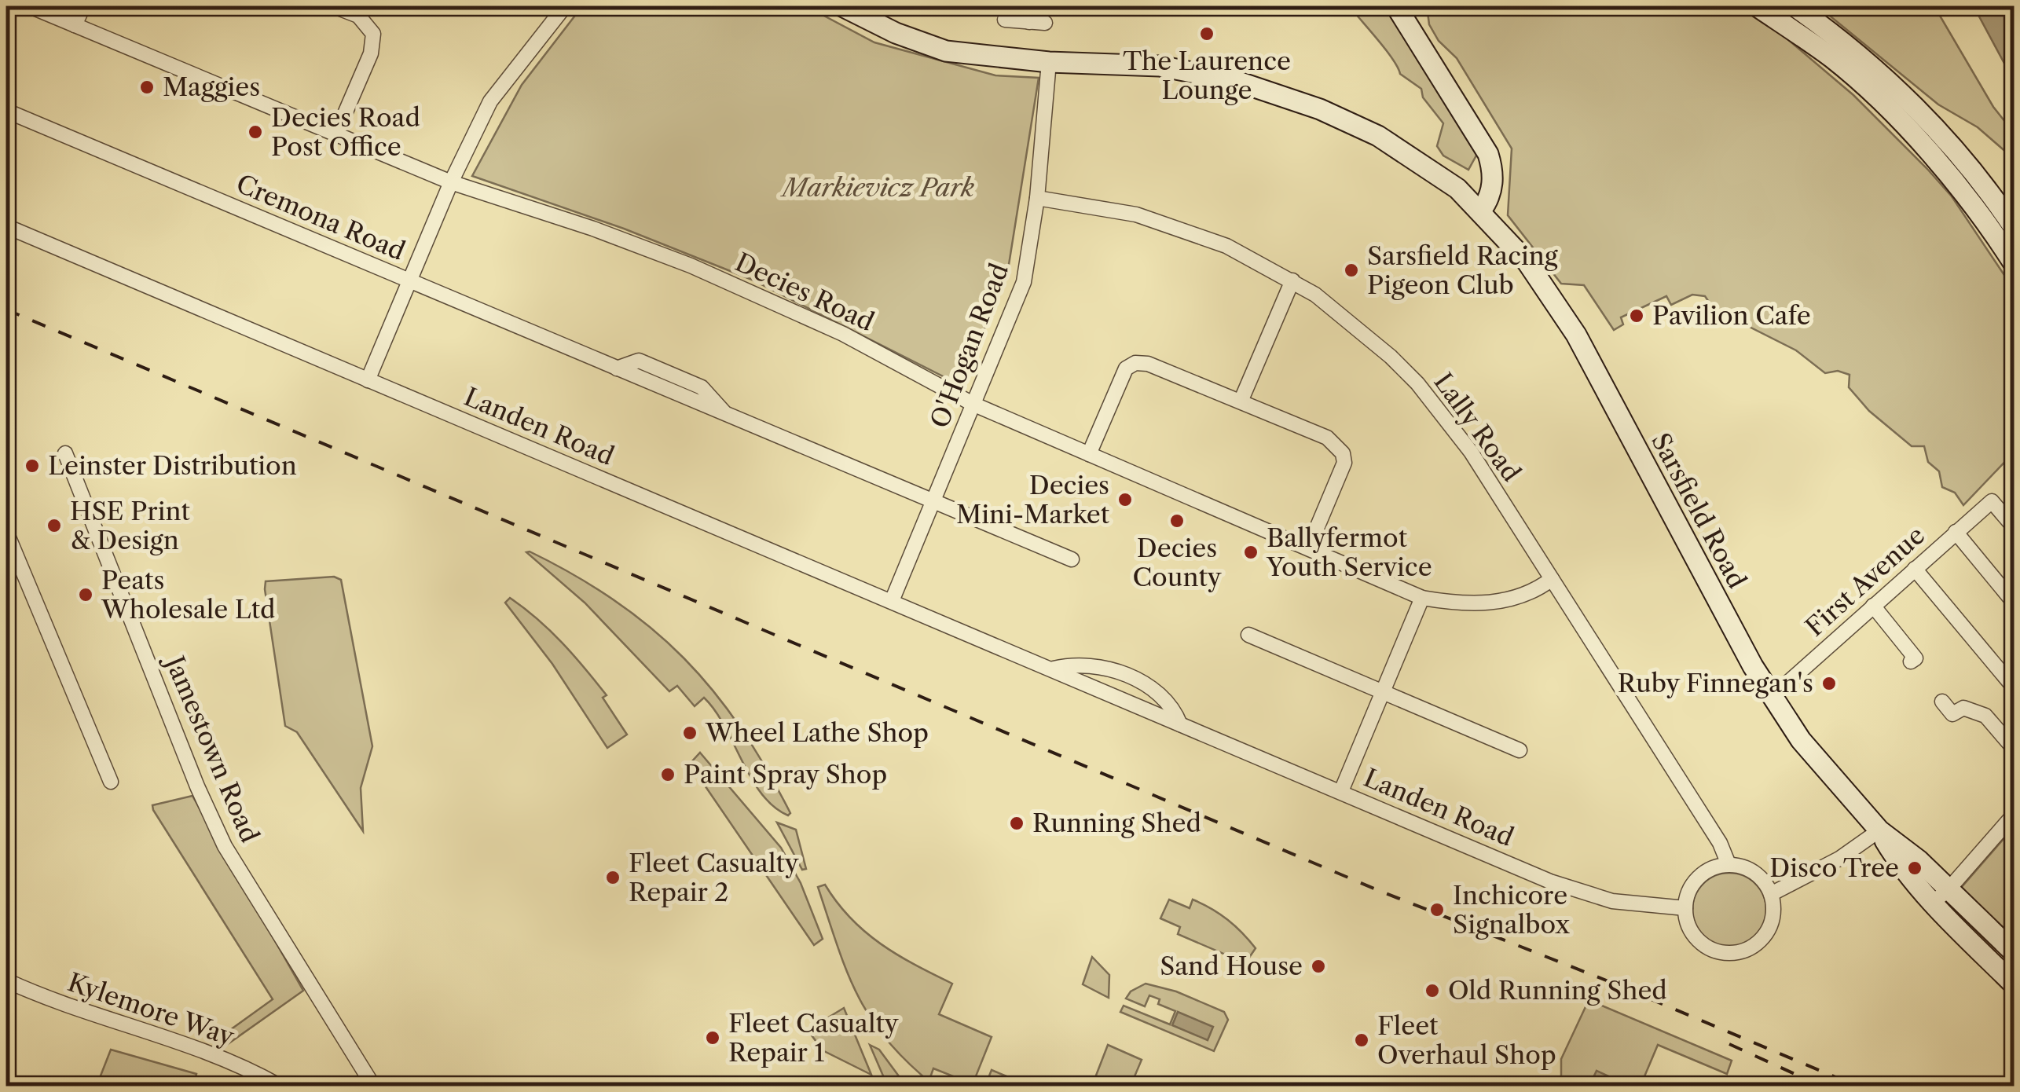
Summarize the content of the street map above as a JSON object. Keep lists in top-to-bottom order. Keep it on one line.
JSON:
{"streets":{"main road":["Sarsfield Road"],"street":["Cremona Road","Decies Road","O'Hogan Road","Landen Road","Lally Road","First Avenue","Jamestown Road","Kylemore Way"]},"crossings":[["Cremona Road","O'Hogan Road"],["Decies Road","O'Hogan Road"],["Decies Road","Lally Road"],["O'Hogan Road","Landen Road"],["O'Hogan Road","Lally Road"],["O'Hogan Road","Sarsfield Road"],["Landen Road","Lally Road"],["Sarsfield Road","First Avenue"]],"parks":["Markievicz Park"],"places":["The Laurence Lounge","Maggies","Decies Road Post Office","Sarsfield Racing Pigeon Club","Pavilion Cafe","Leinster Distribution","Decies Mini-Market","Decies County","HSE Print & Design","Ballyfermot Youth Service","Peats Wholesale Ltd","Ruby Finnegan's","Wheel Lathe Shop","Paint Spray Shop","Running Shed","Disco Tree","Fleet Casualty Repair 2","Inchicore Signalbox","Sand House","Old Running Shed","Fleet Casualty Repair 1","Fleet Overhaul Shop"]}
